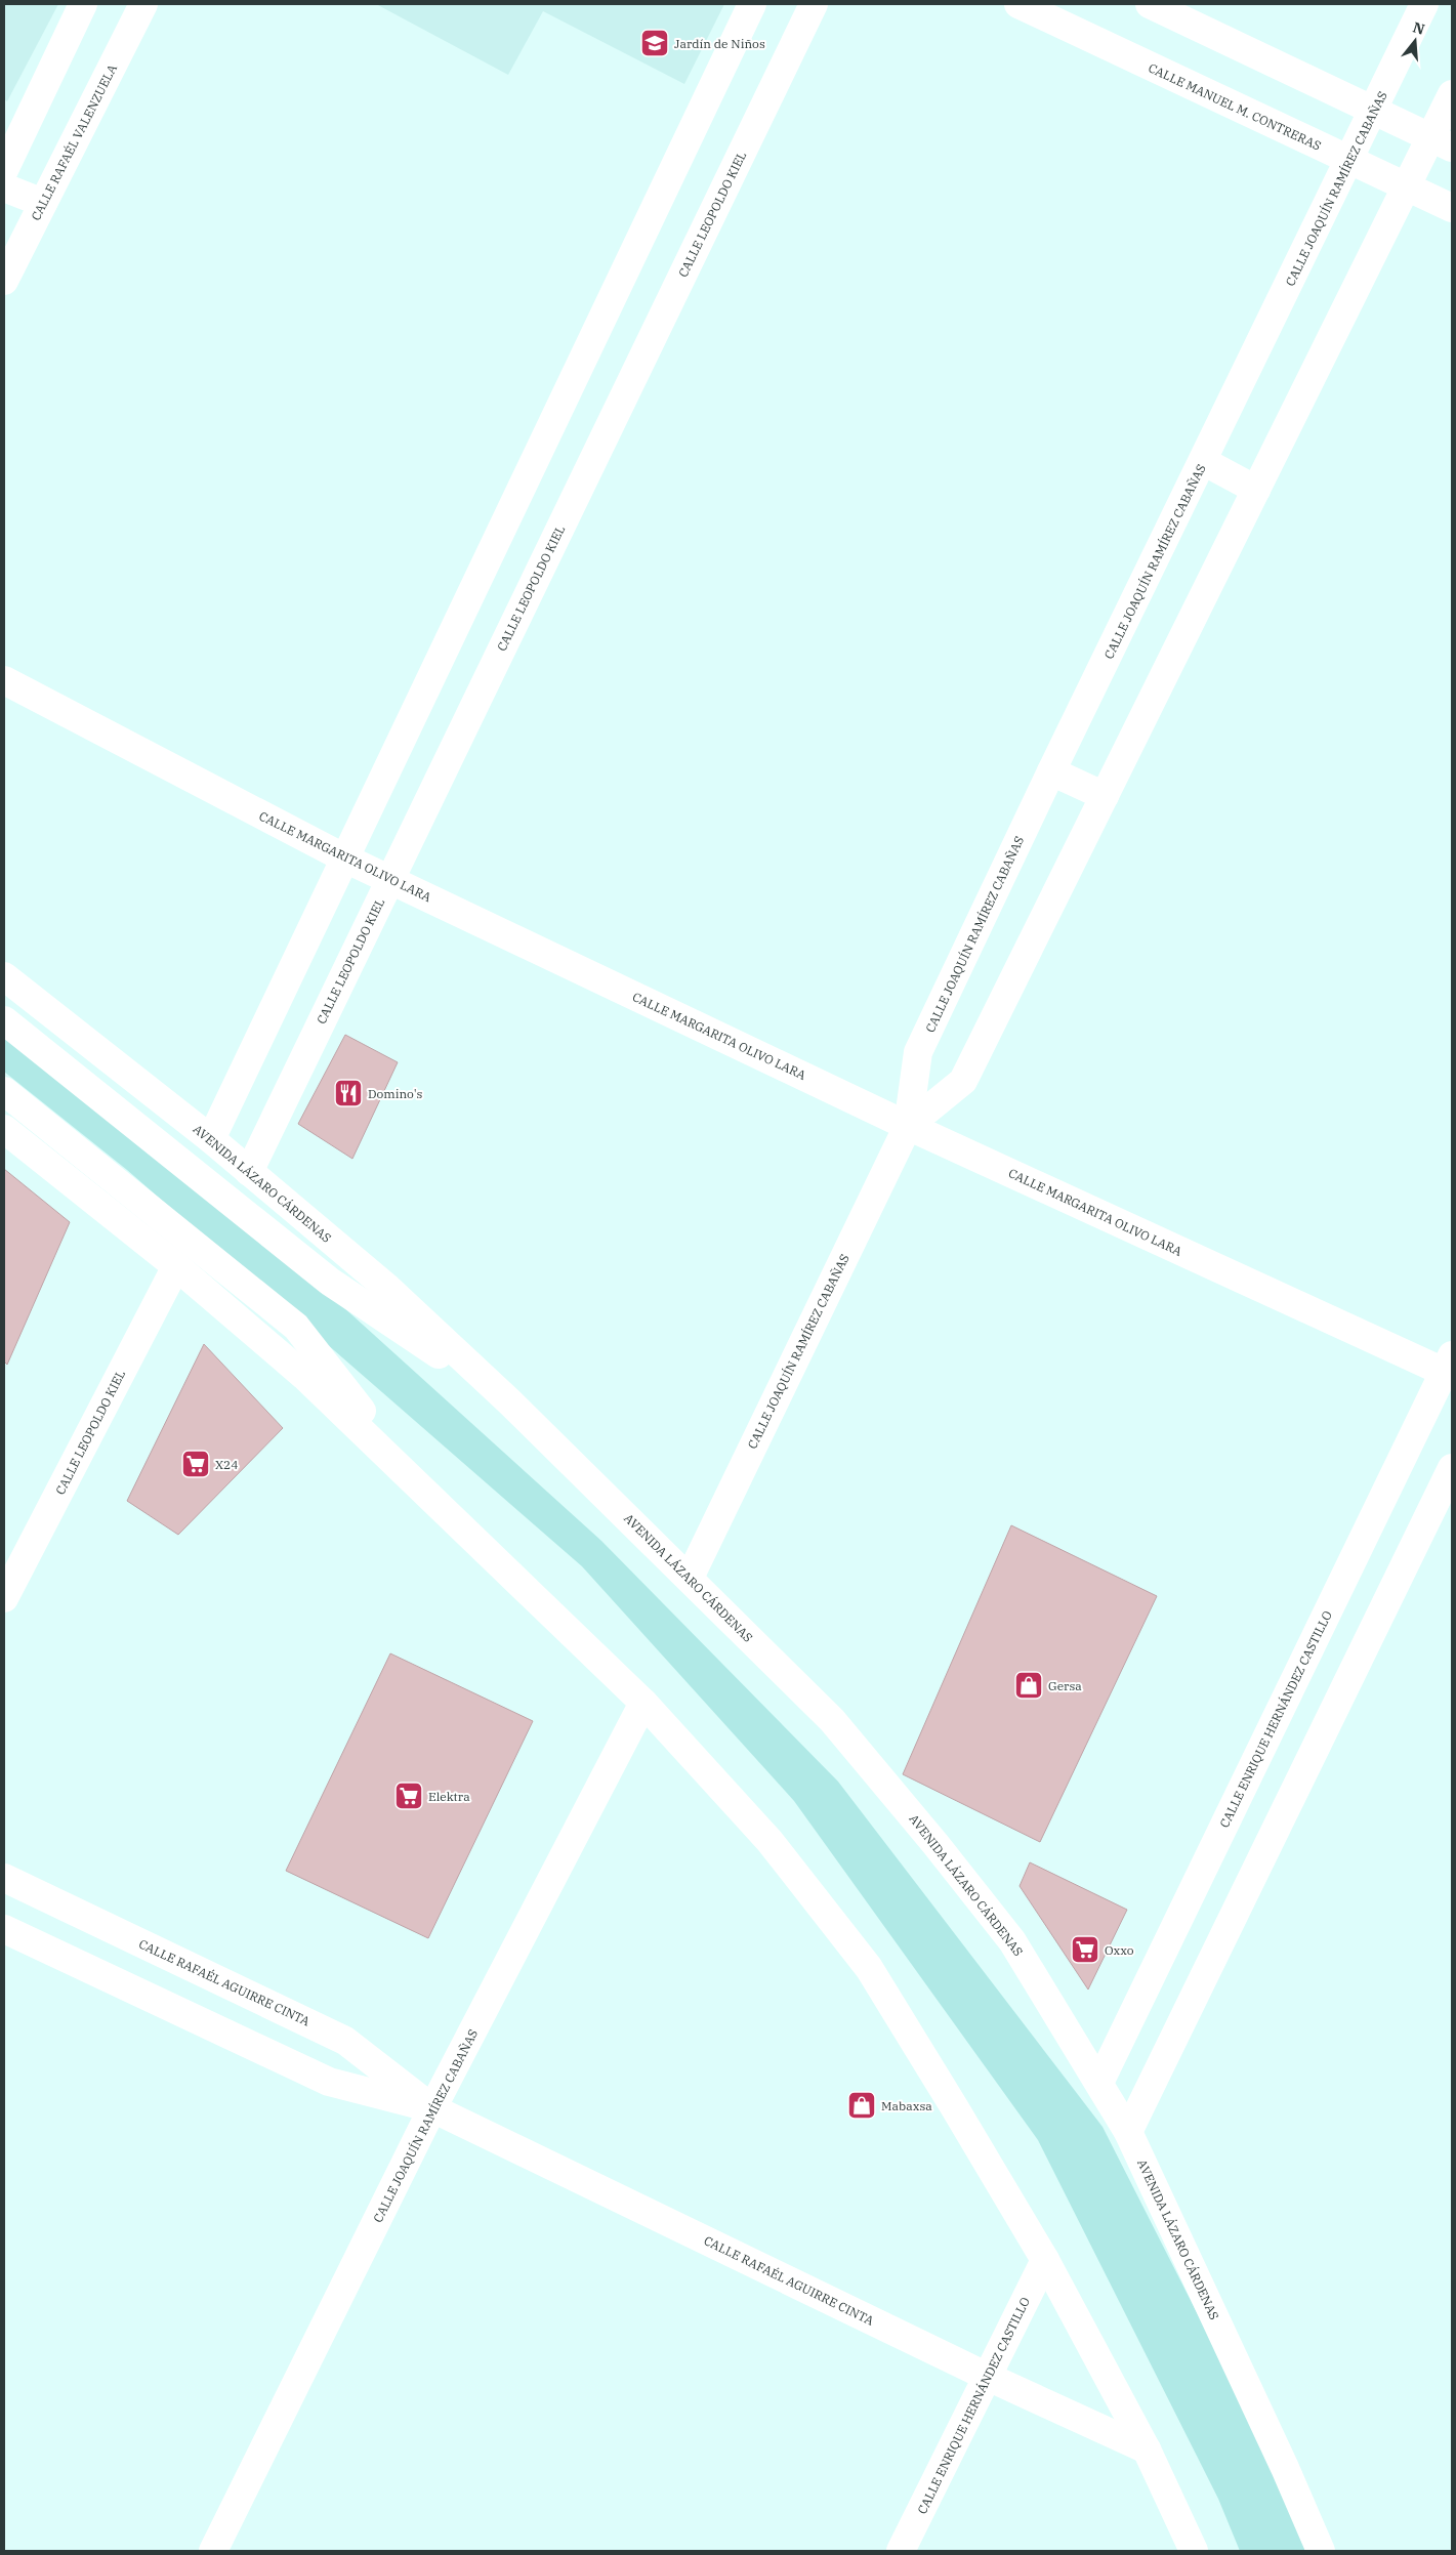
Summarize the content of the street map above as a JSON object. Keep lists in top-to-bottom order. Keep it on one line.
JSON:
{"streets":{"main road":["CALLE MANUEL M. CONTRERAS","CALLE RAFAÉL VALENZUELA","CALLE JOAQUÍN RAMÍREZ CABAÑAS","CALLE LEOPOLDO KIEL","CALLE MARGARITA OLIVO LARA","AVENIDA LÁZARO CÁRDENAS","CALLE ENRIQUE HERNÁNDEZ CASTILLO","CALLE RAFAÉL AGUIRRE CINTA"]},"crossings":[["CALLE MANUEL M. CONTRERAS","CALLE JOAQUÍN RAMÍREZ CABAÑAS"],["CALLE JOAQUÍN RAMÍREZ CABAÑAS","CALLE MARGARITA OLIVO LARA"],["CALLE JOAQUÍN RAMÍREZ CABAÑAS","AVENIDA LÁZARO CÁRDENAS"],["CALLE JOAQUÍN RAMÍREZ CABAÑAS","CALLE RAFAÉL AGUIRRE CINTA"],["CALLE LEOPOLDO KIEL","CALLE MARGARITA OLIVO LARA"],["CALLE LEOPOLDO KIEL","AVENIDA LÁZARO CÁRDENAS"],["CALLE MARGARITA OLIVO LARA","CALLE ENRIQUE HERNÁNDEZ CASTILLO"],["AVENIDA LÁZARO CÁRDENAS","CALLE ENRIQUE HERNÁNDEZ CASTILLO"],["CALLE ENRIQUE HERNÁNDEZ CASTILLO","CALLE RAFAÉL AGUIRRE CINTA"]],"places":{"school or university":["Jardín de Niños"],"restaurant":["Domino's"],"supermarket":["X24","Elektra","Oxxo"],"shop":["Gersa","Mabaxsa"]},"north":"top"}
